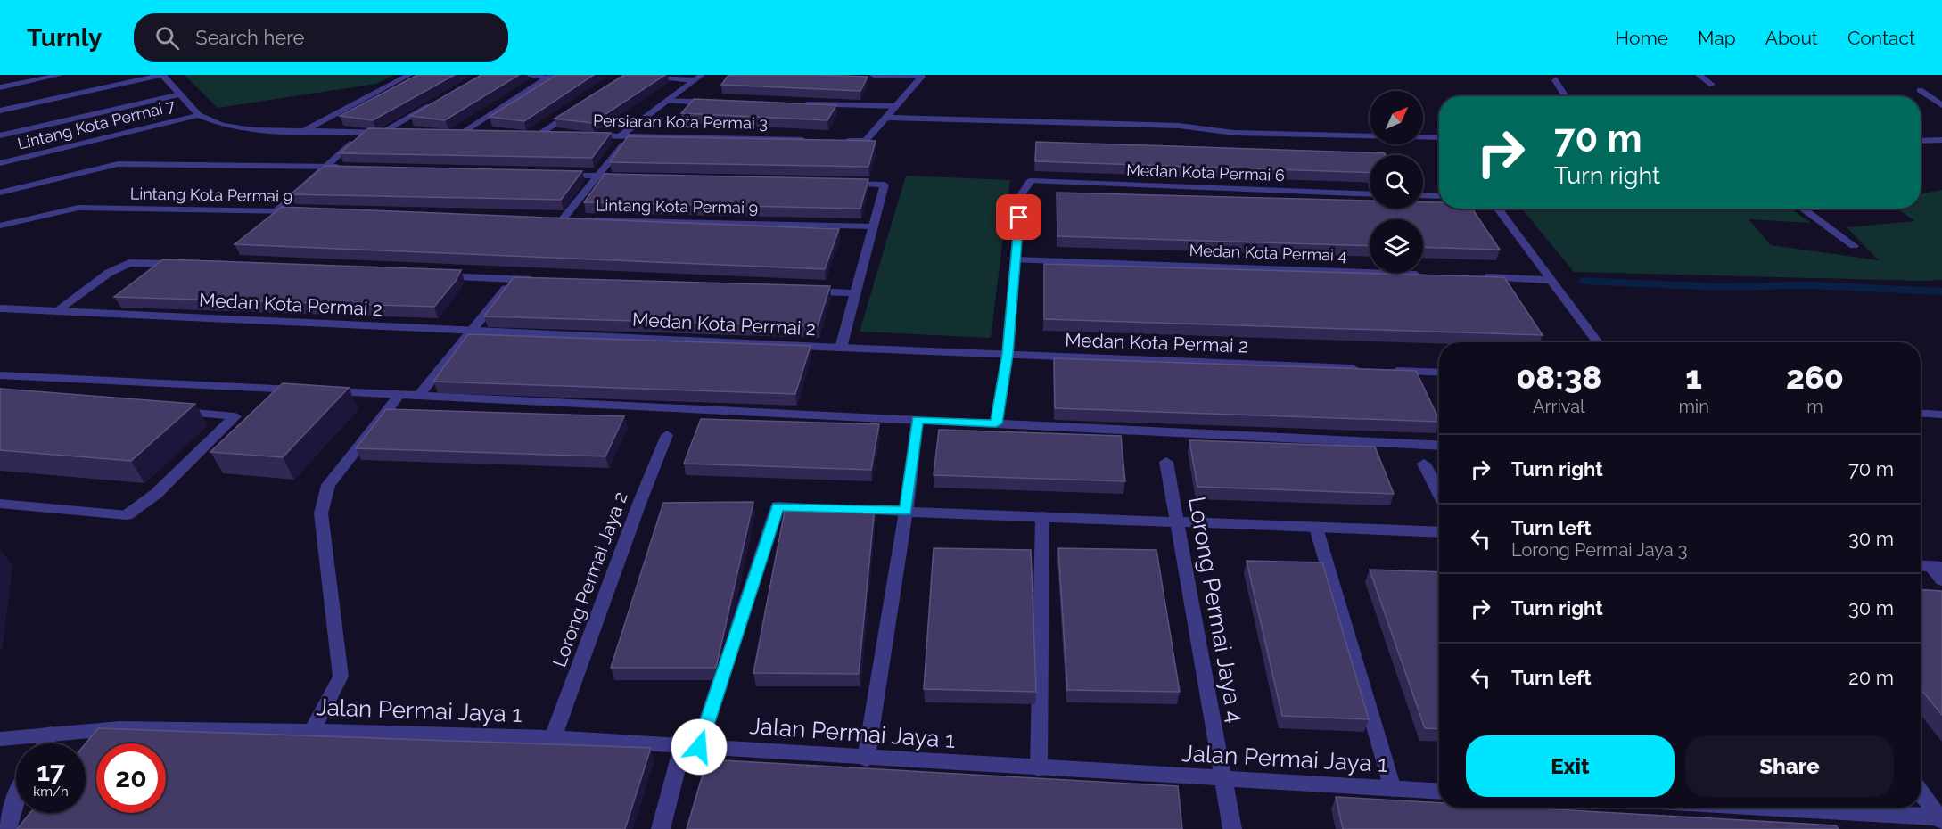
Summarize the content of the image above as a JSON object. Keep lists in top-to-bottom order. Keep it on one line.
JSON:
{"streets":{"street":["Persiaran Kota Permai 3","Lintang Kota Permai 7","Medan Kota Permai 6","Lintang Kota Permai 9","Medan Kota Permai 4","Medan Kota Permai 2","Lorong Permai Jaya 2","Lorong Permai Jaya 4","Jalan Permai Jaya 1"]},"crossings":[["Medan Kota Permai 6","Medan Kota Permai 4"],["Lorong Permai Jaya 2","Jalan Permai Jaya 1"],["Lorong Permai Jaya 4","Jalan Permai Jaya 1"]],"north":"top right","page":{"header":"Turnly","search":"Search here","nav":["Home","Map","About","Contact"],"turn":["70 m","Turn right"],"eta":["08:38","Arrival","1","min","260","m"],"list":[{"name":"Turn right","value":"70 m"},{"name":"Turn left","note":"Lorong Permai Jaya 3","value":"30 m"},{"name":"Turn right","value":"30 m"},{"name":"Turn left","value":"20 m"}],"buttons":["Exit","Share"],"speed":"17 km/h","limit":"20"}}
